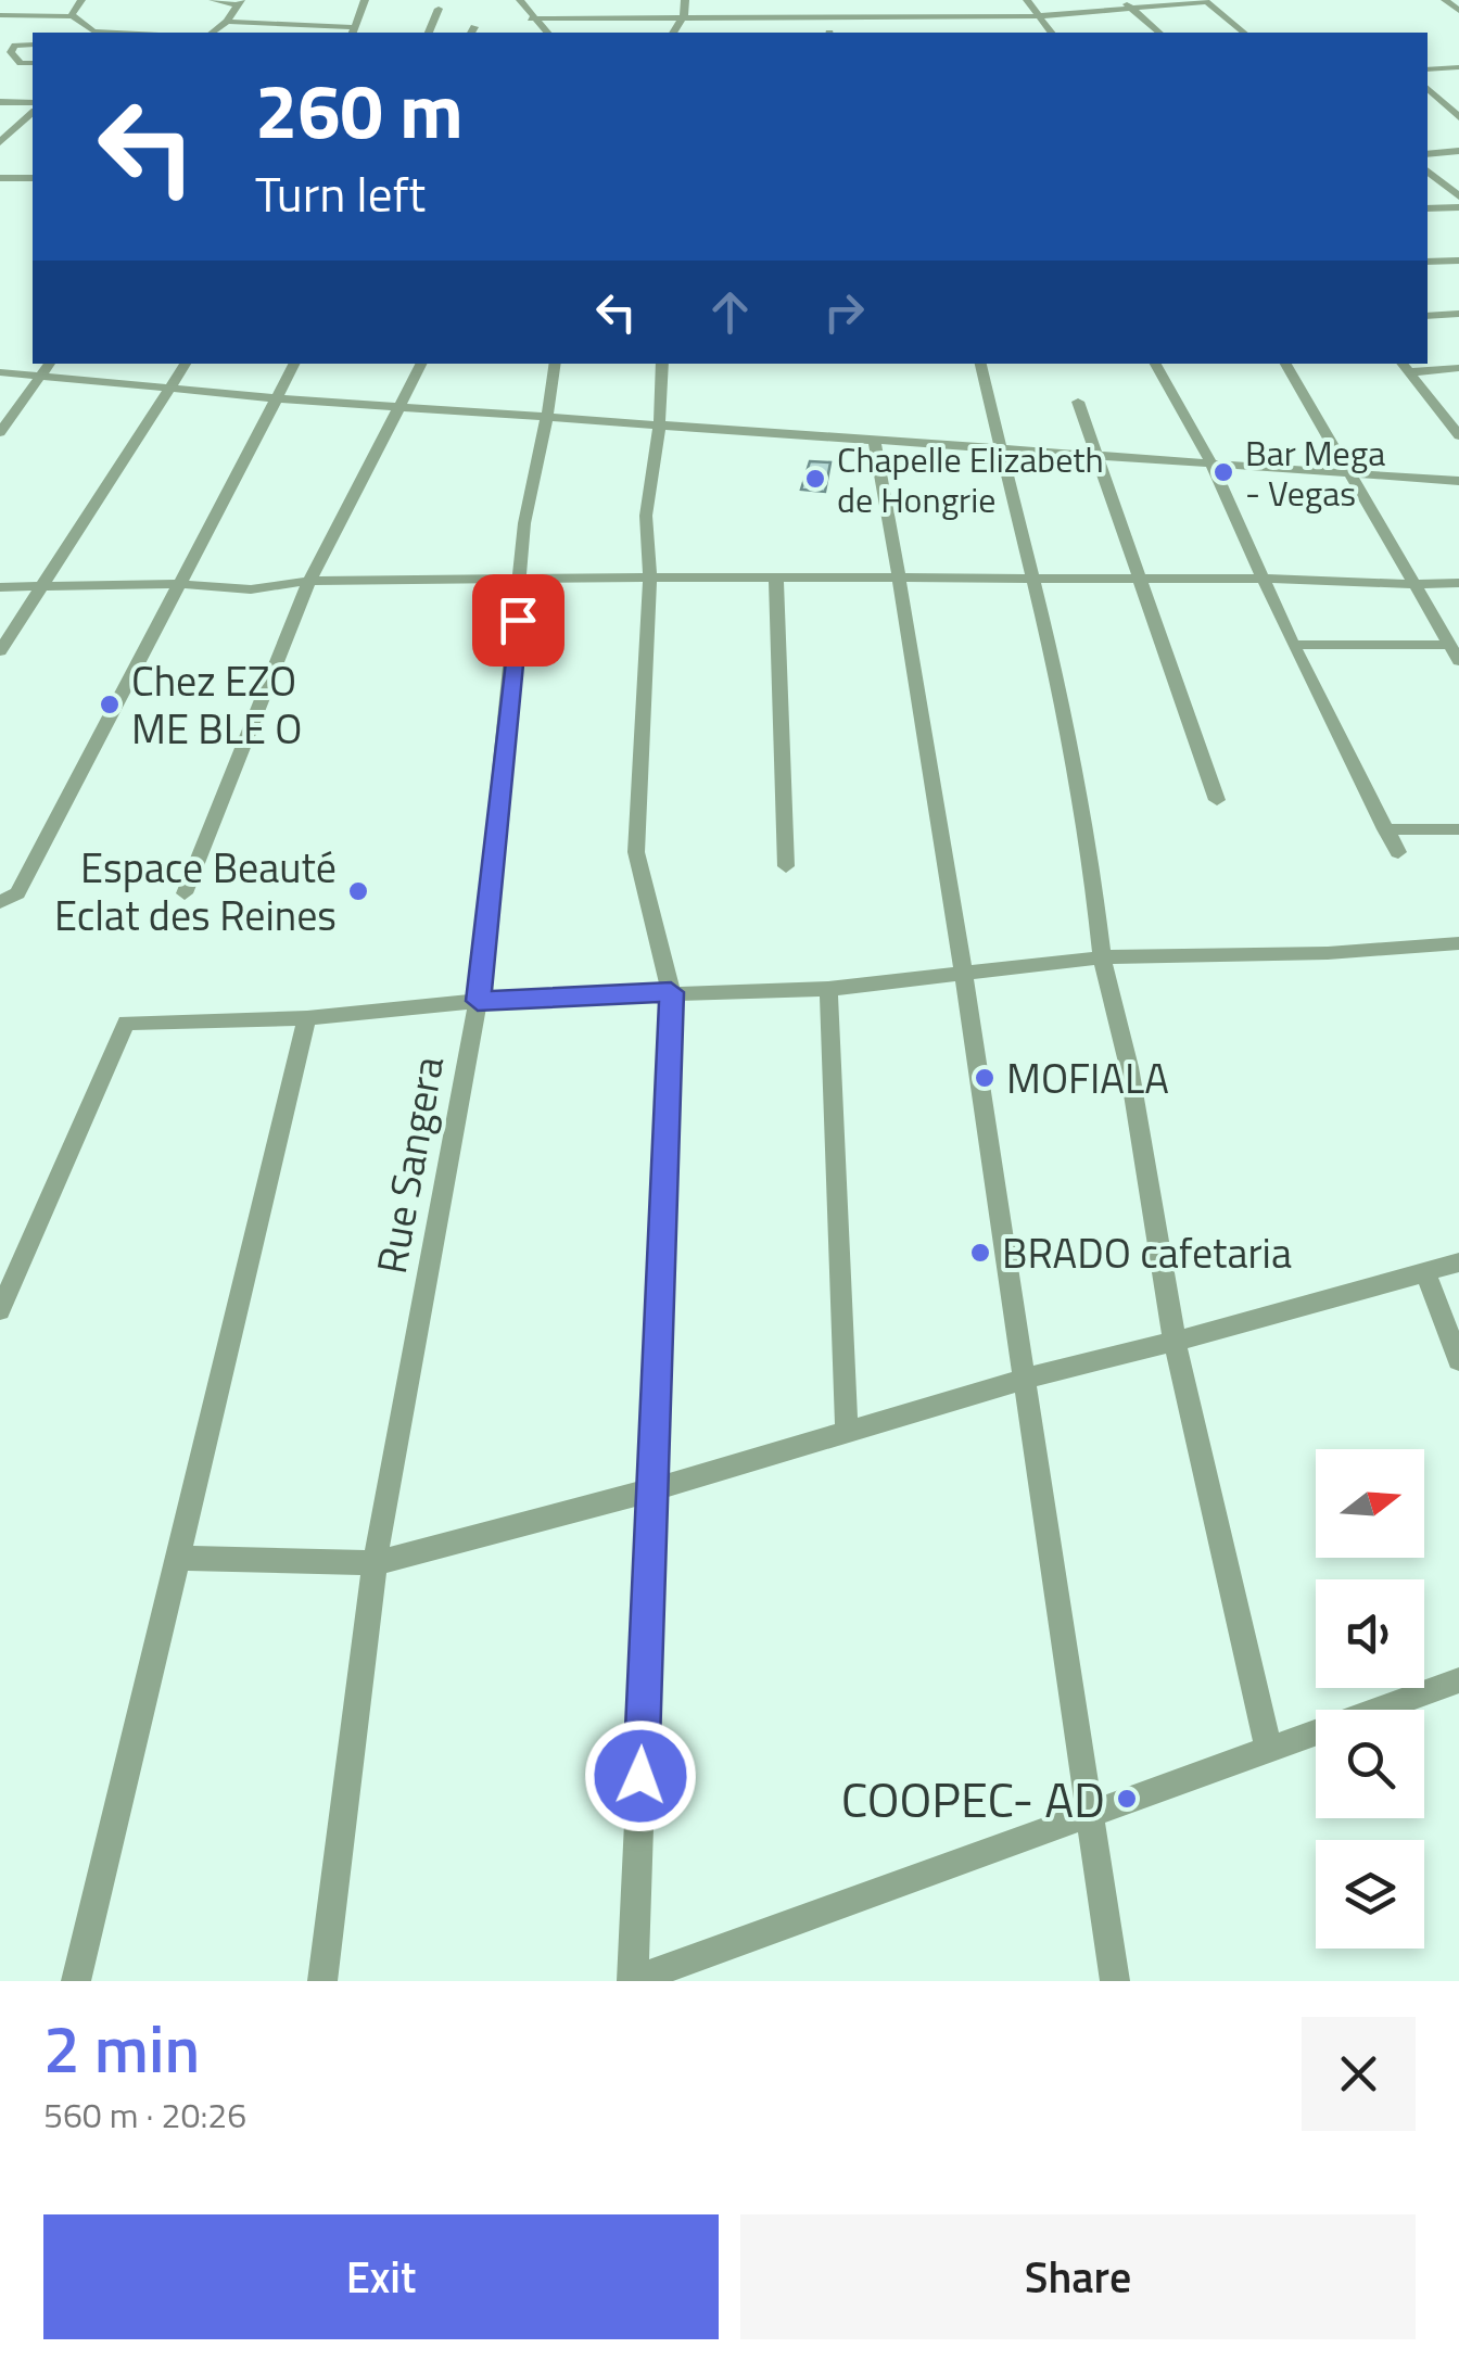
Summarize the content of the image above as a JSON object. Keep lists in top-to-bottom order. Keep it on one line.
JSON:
{"streets":{"street":["Rue Sangera"]},"places":["Bar Mega - Vegas","Chapelle Elizabeth de Hongrie","Chez EZO ME BLE O","Espace Beauté Eclat des Reines","MOFIALA","BRADO cafetaria","COOPEC- AD"],"north":"right","page":{"turn":["260 m","Turn left"],"heading":["2 min","560 m · 20:26"],"buttons":["Exit","Share"]}}
